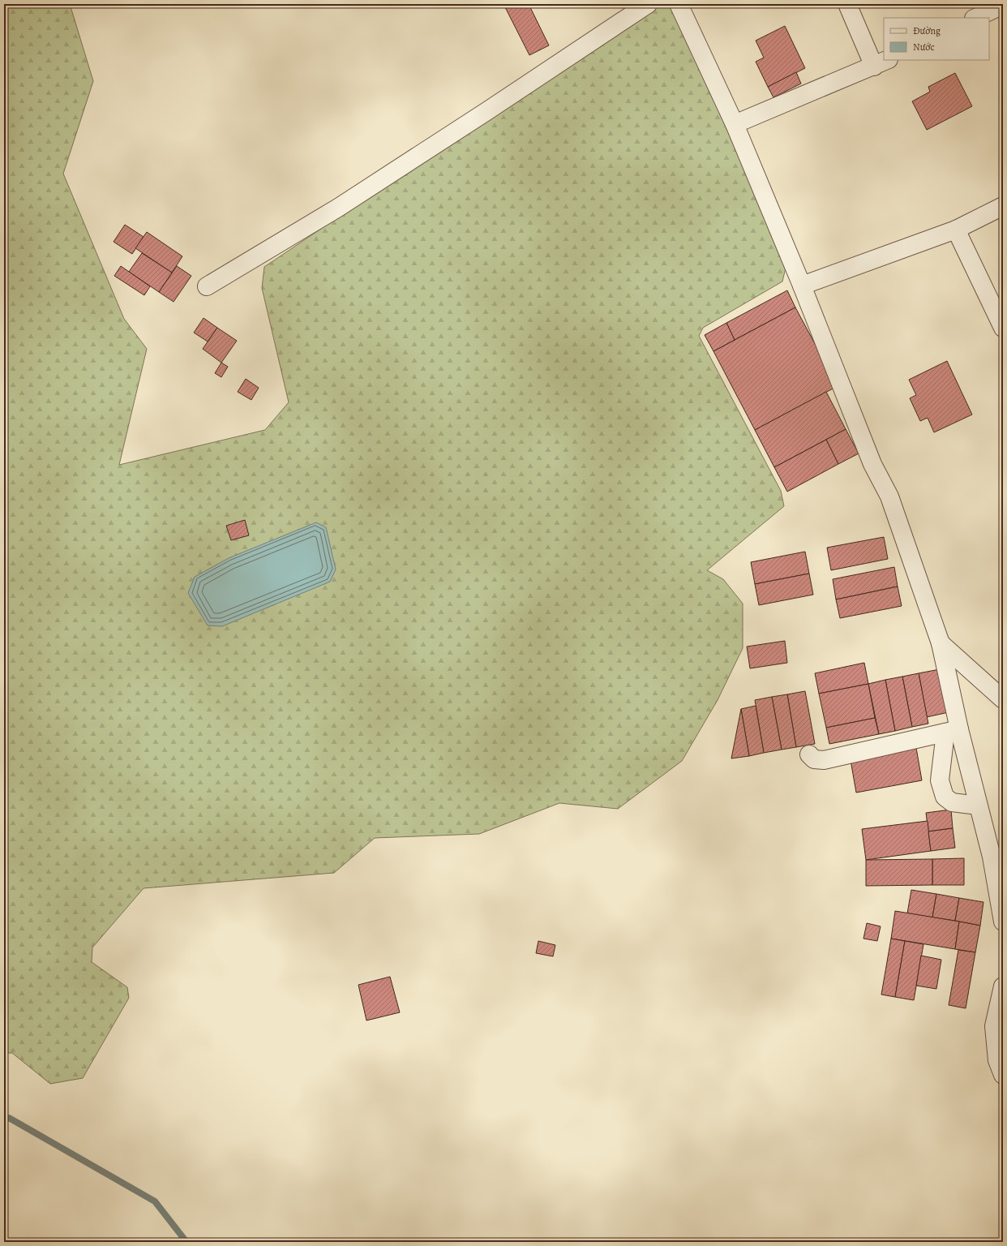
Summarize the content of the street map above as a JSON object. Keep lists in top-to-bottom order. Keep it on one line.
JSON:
{"legend":["Đường","Nước"]}
